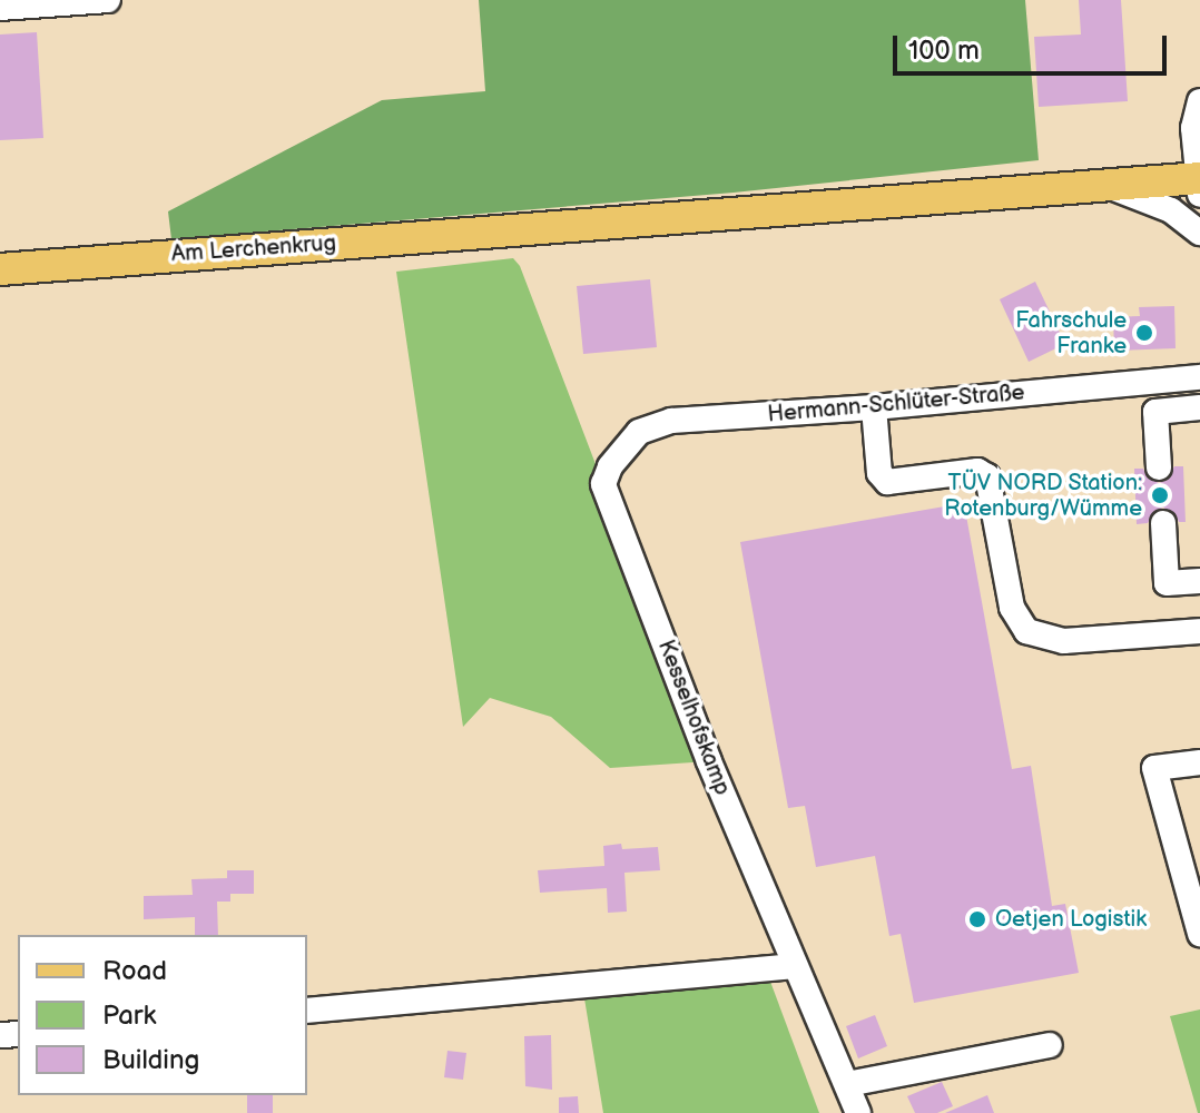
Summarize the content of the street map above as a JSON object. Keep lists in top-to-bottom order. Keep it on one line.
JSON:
{"streets":{"main road":["Am Lerchenkrug"],"street":["Hermann-Schlüter-Straße","Kesselhofskamp"]},"crossings":[["Hermann-Schlüter-Straße","Kesselhofskamp"]],"places":["Fahrschule Franke","TÜV NORD Station: Rotenburg/Wümme","Oetjen Logistik"],"legend":["Road","Park","Building"],"scale_bar":"100 m"}
